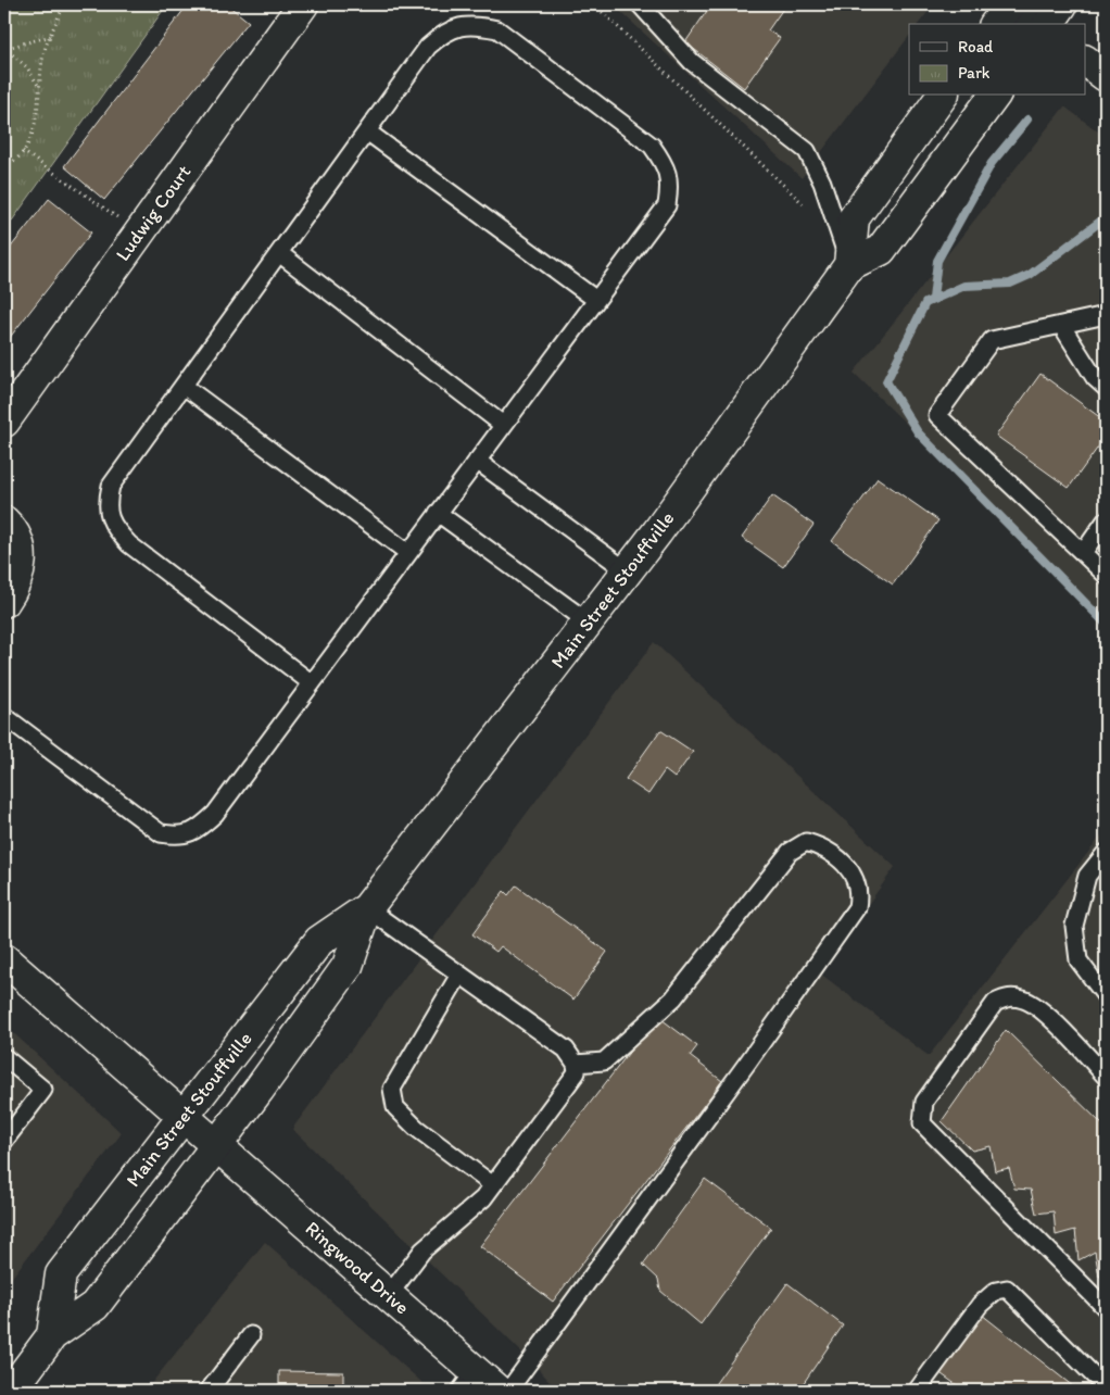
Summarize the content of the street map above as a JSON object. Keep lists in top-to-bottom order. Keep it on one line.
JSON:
{"streets":{"main road":["Ludwig Court","Main Street Stouffville","Ringwood Drive"]},"crossings":[["Main Street Stouffville","Ringwood Drive"]],"legend":["Road","Park"]}
